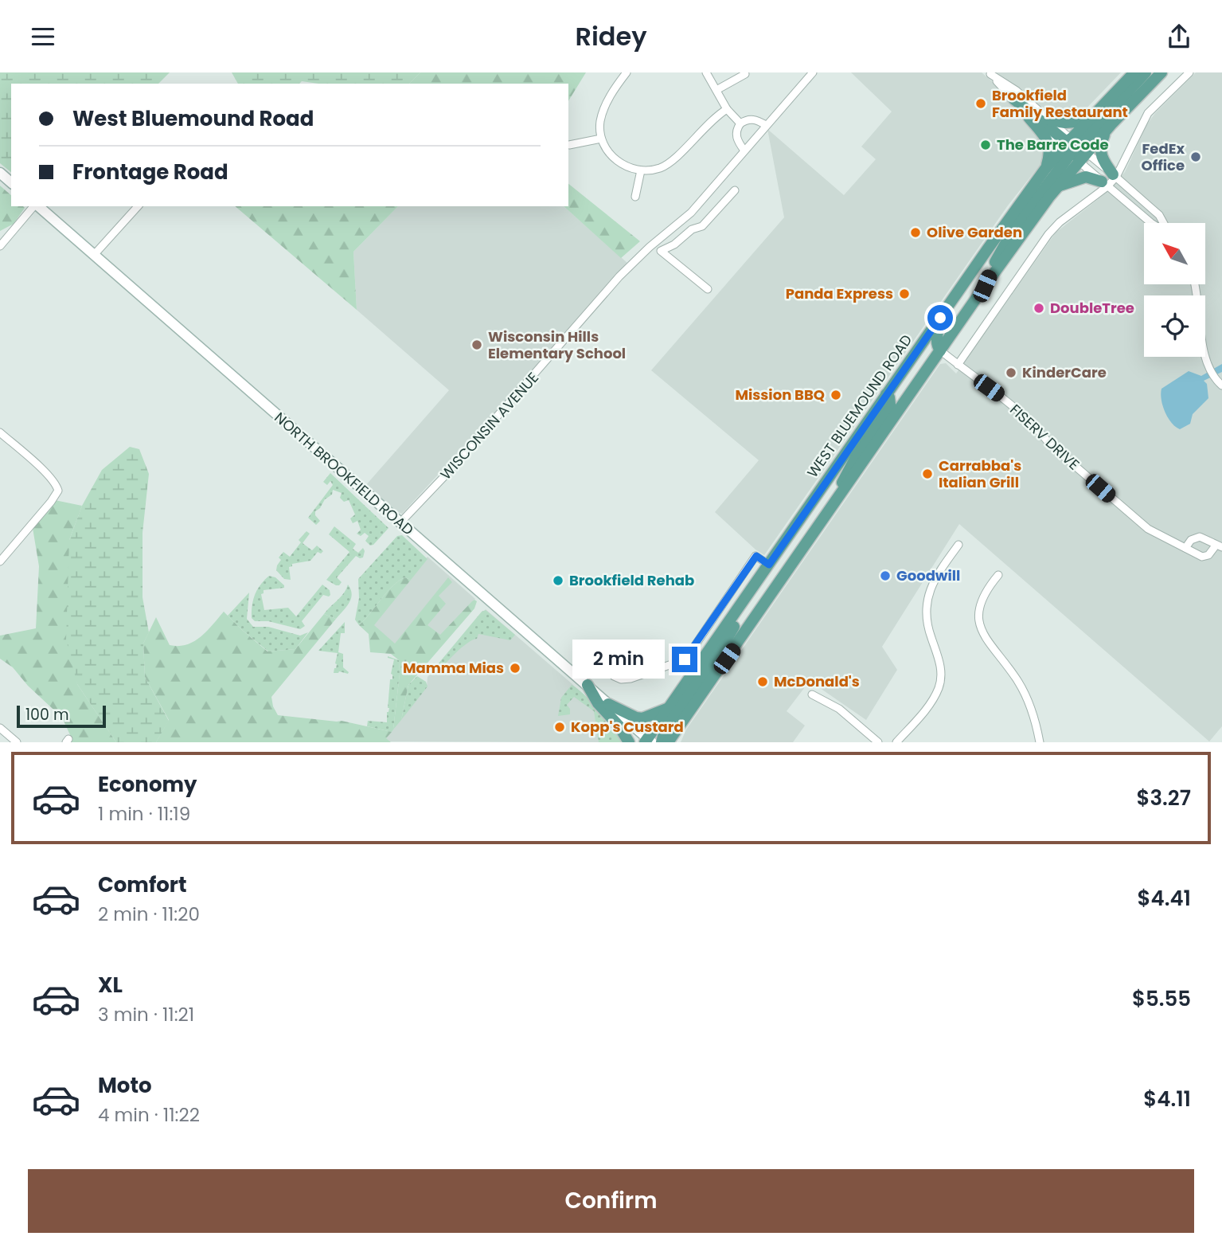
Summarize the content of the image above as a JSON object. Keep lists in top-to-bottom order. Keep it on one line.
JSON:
{"streets":{"main road":["WEST BLUEMOUND ROAD"],"street":["WISCONSIN AVENUE","FISERV DRIVE","NORTH BROOKFIELD ROAD"]},"crossings":[["WEST BLUEMOUND ROAD","FISERV DRIVE"],["WEST BLUEMOUND ROAD","NORTH BROOKFIELD ROAD"],["WISCONSIN AVENUE","NORTH BROOKFIELD ROAD"]],"places":["Brookfield Family Restaurant","The Barre Code","FedEx Office","Olive Garden","Panda Express","DoubleTree","Wisconsin Hills Elementary School","KinderCare","Mission BBQ","Carrabba's Italian Grill","Goodwill","Brookfield Rehab","Mamma Mias","McDonald's","Kopp's Custard"],"scale_bar":"100 m","north":"top left","page":{"header":"Ridey","banner":["West Bluemound Road","Frontage Road"],"bubble":"2 min","scale":"100 m","list":[{"name":"Economy","note":"1 min · 11:19","value":"$3.27"},{"name":"Comfort","note":"2 min · 11:20","value":"$4.41"},{"name":"XL","note":"3 min · 11:21","value":"$5.55"},{"name":"Moto","note":"4 min · 11:22","value":"$4.11"}],"buttons":"Confirm"}}
